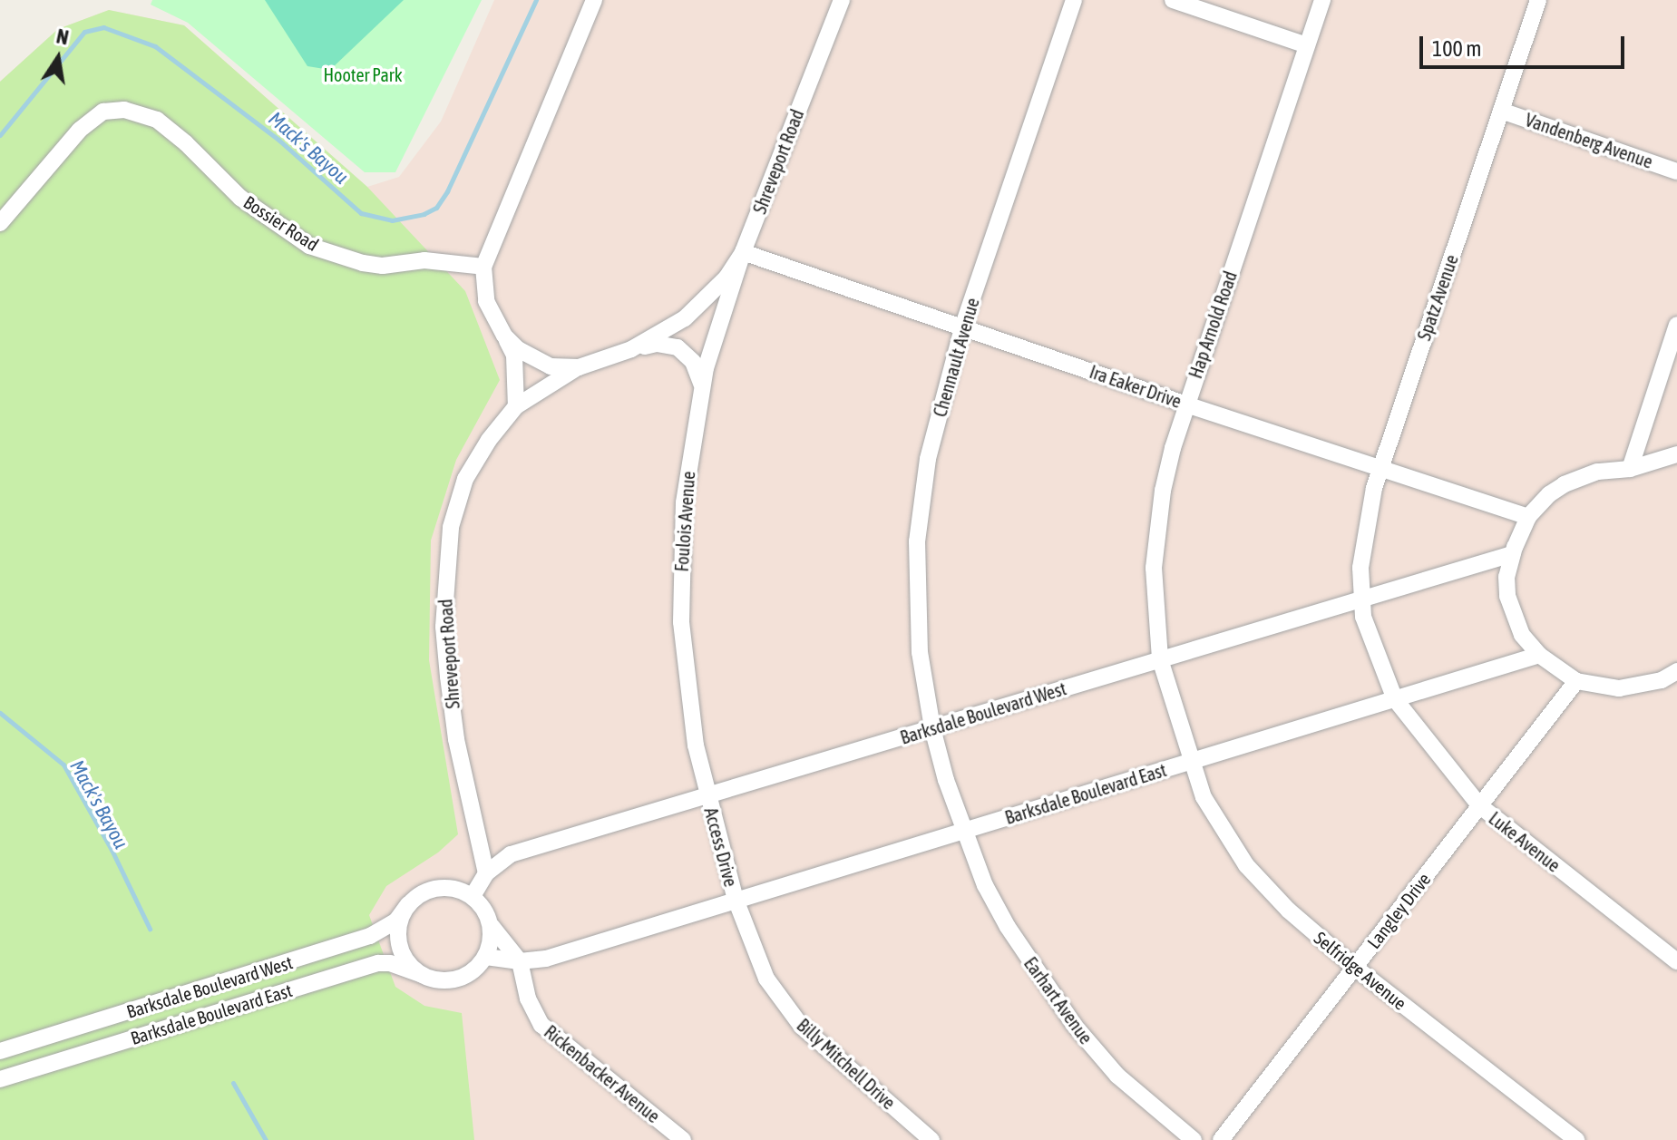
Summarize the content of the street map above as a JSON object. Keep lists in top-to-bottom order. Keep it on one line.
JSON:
{"streets":{"street":["Vandenberg Avenue","Shreveport Road","Bossier Road","Spatz Avenue","Hap Arnold Road","Chennault Avenue","Ira Eaker Drive","Foulois Avenue","Barksdale Boulevard West","Barksdale Boulevard East","Luke Avenue","Access Drive","Langley Drive","Selfridge Avenue","Earhart Avenue","Billy Mitchell Drive","Rickenbacker Avenue"]},"crossings":[["Vandenberg Avenue","Spatz Avenue"],["Shreveport Road","Ira Eaker Drive"],["Shreveport Road","Foulois Avenue"],["Shreveport Road","Barksdale Boulevard West"],["Spatz Avenue","Ira Eaker Drive"],["Spatz Avenue","Barksdale Boulevard West"],["Hap Arnold Road","Ira Eaker Drive"],["Hap Arnold Road","Barksdale Boulevard West"],["Chennault Avenue","Ira Eaker Drive"],["Chennault Avenue","Barksdale Boulevard West"],["Ira Eaker Drive","Foulois Avenue"],["Foulois Avenue","Barksdale Boulevard West"],["Foulois Avenue","Access Drive"],["Barksdale Boulevard West","Barksdale Boulevard East"],["Barksdale Boulevard West","Access Drive"],["Barksdale Boulevard West","Rickenbacker Avenue"],["Barksdale Boulevard East","Luke Avenue"],["Barksdale Boulevard East","Access Drive"],["Barksdale Boulevard East","Selfridge Avenue"],["Barksdale Boulevard East","Earhart Avenue"],["Barksdale Boulevard East","Billy Mitchell Drive"],["Barksdale Boulevard East","Rickenbacker Avenue"],["Luke Avenue","Langley Drive"],["Access Drive","Billy Mitchell Drive"],["Langley Drive","Selfridge Avenue"]],"water":["Mack's Bayou"],"parks":["Hooter Park"],"scale_bar":"100 m","north":"top"}
